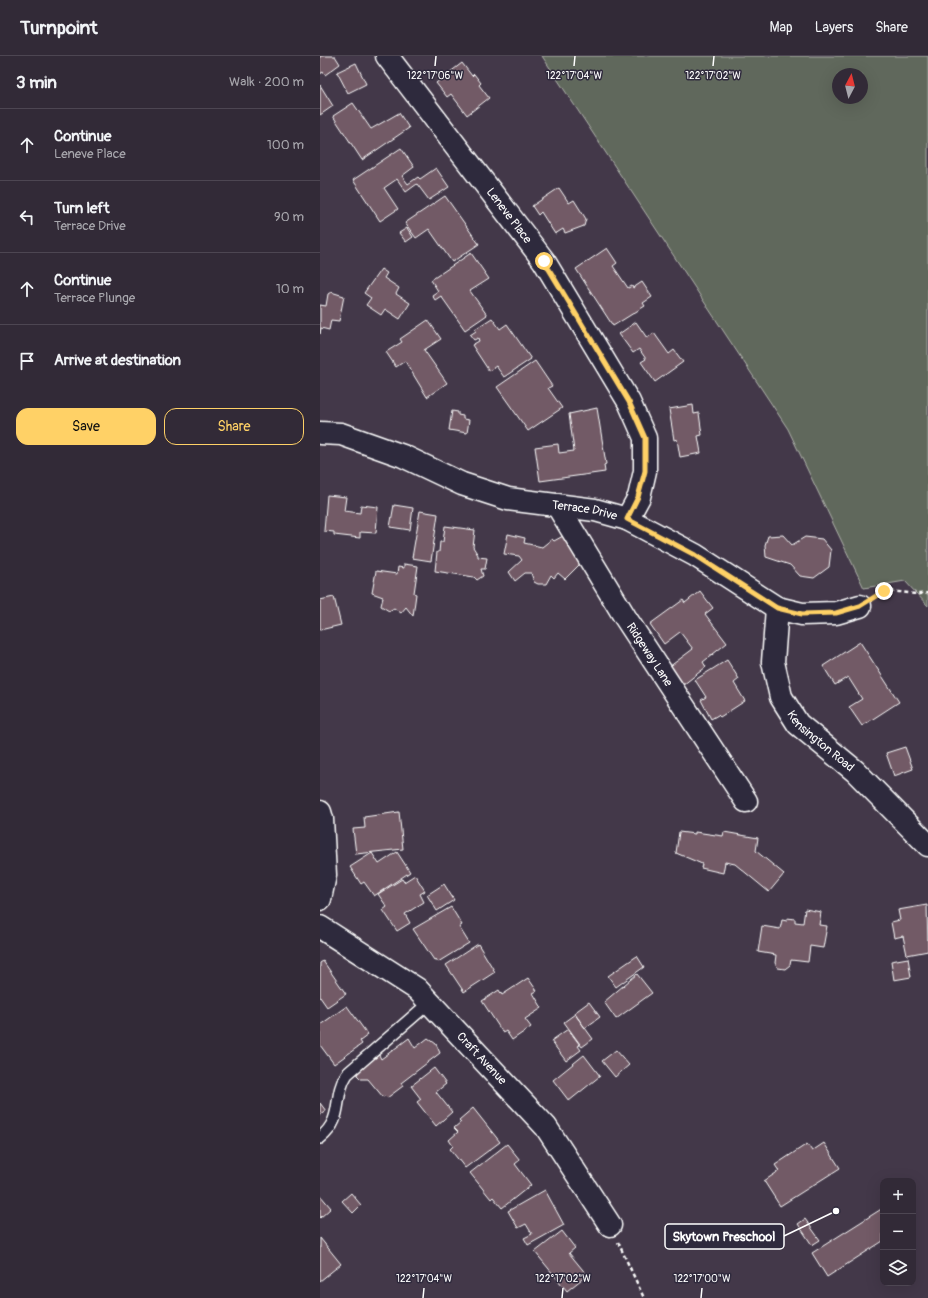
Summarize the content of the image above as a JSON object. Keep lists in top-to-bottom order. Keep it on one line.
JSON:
{"streets":{"street":["Leneve Place","Terrace Drive","Ridgeway Lane","Kensington Road","Craft Avenue"]},"crossings":[["Leneve Place","Terrace Drive"],["Terrace Drive","Ridgeway Lane"],["Terrace Drive","Kensington Road"]],"places":["Skytown Preschool"],"north":"top","page":{"header":"Turnpoint","nav":["Map","Layers","Share"],"heading":["3 min","Walk · 200 m"],"list":[["Continue","Leneve Place","100 m"],["Turn left","Terrace Drive","90 m"],["Continue","Terrace Plunge","10 m"],"Arrive at destination"],"buttons":["Save","Share"],"map_buttons":["+","−"]},"coordinates":["122°17'06\"W","122°17'04\"W","122°17'02\"W","122°17'00\"W"]}
